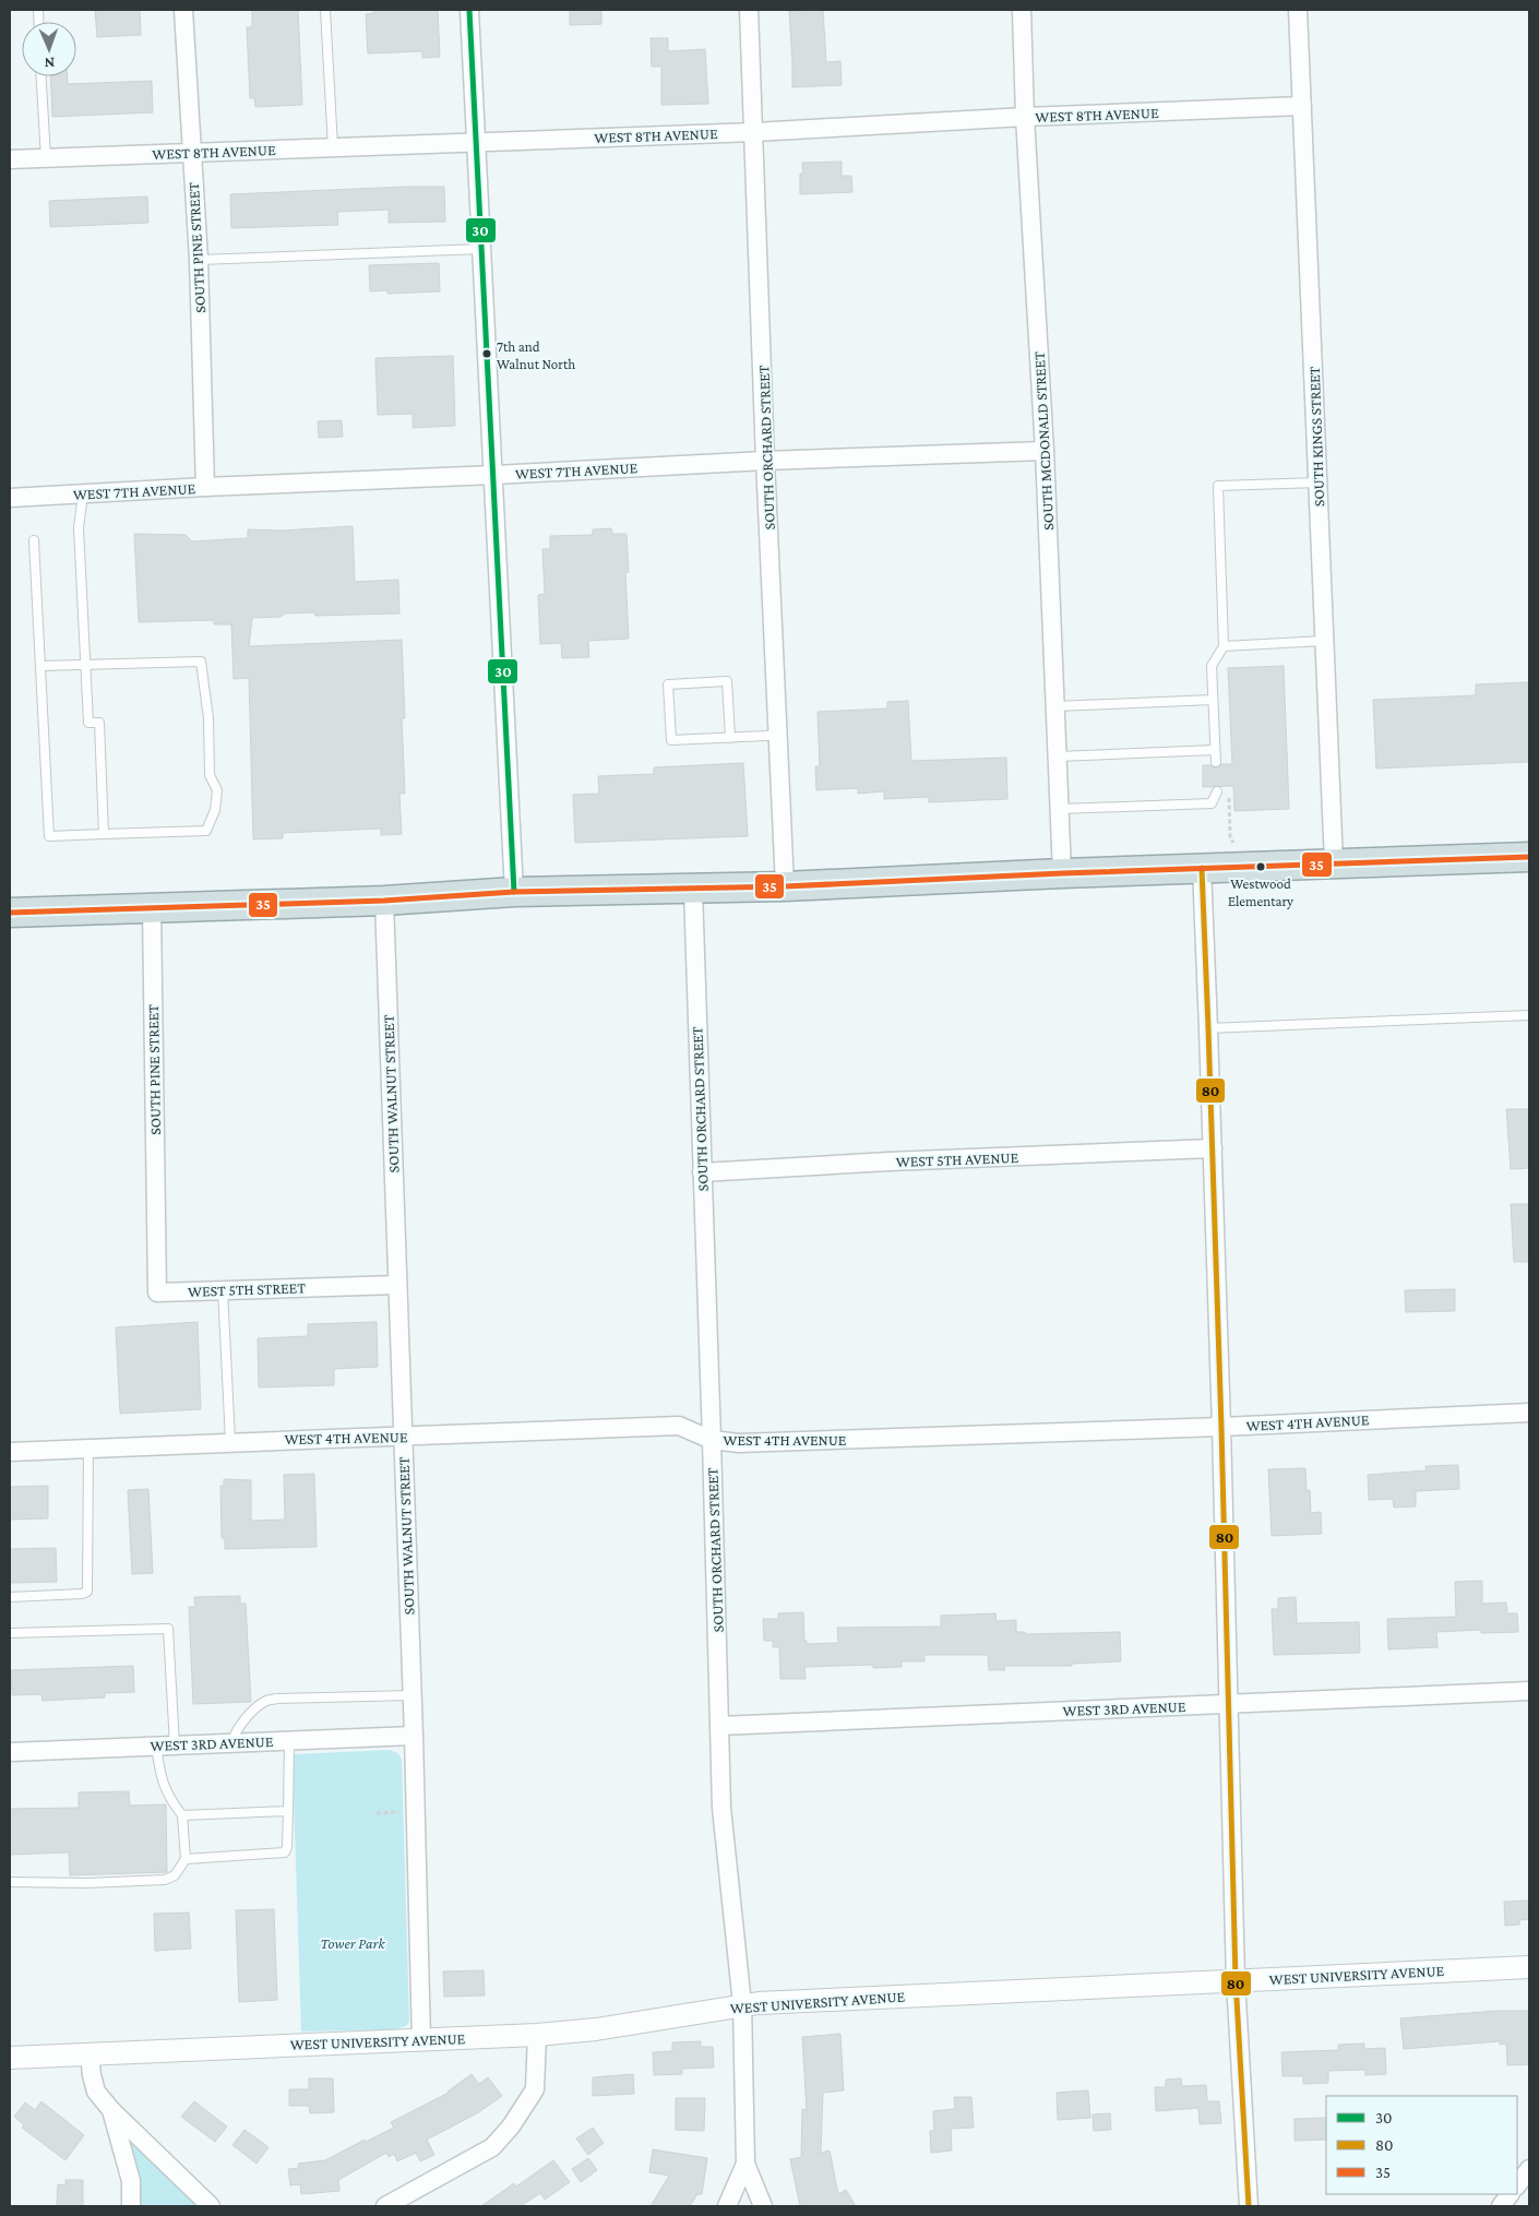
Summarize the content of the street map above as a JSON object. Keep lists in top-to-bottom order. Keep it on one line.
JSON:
{"streets":{"street":["WEST 8TH AVENUE","SOUTH PINE STREET","SOUTH KINGS STREET","SOUTH MCDONALD STREET","SOUTH ORCHARD STREET","WEST 7TH AVENUE","SOUTH WALNUT STREET","WEST 5TH AVENUE","WEST 5TH STREET","WEST 4TH AVENUE","WEST 3RD AVENUE","WEST UNIVERSITY AVENUE"]},"crossings":[["WEST 8TH AVENUE","SOUTH PINE STREET"],["WEST 8TH AVENUE","SOUTH KINGS STREET"],["WEST 8TH AVENUE","SOUTH MCDONALD STREET"],["WEST 8TH AVENUE","SOUTH ORCHARD STREET"],["SOUTH PINE STREET","WEST 7TH AVENUE"],["SOUTH PINE STREET","WEST 5TH STREET"],["SOUTH MCDONALD STREET","WEST 7TH AVENUE"],["SOUTH ORCHARD STREET","WEST 7TH AVENUE"],["SOUTH ORCHARD STREET","WEST 5TH AVENUE"],["SOUTH ORCHARD STREET","WEST 4TH AVENUE"],["SOUTH ORCHARD STREET","WEST 3RD AVENUE"],["SOUTH ORCHARD STREET","WEST UNIVERSITY AVENUE"],["SOUTH WALNUT STREET","WEST 5TH STREET"],["SOUTH WALNUT STREET","WEST 4TH AVENUE"],["SOUTH WALNUT STREET","WEST 3RD AVENUE"],["SOUTH WALNUT STREET","WEST UNIVERSITY AVENUE"]],"parks":["Tower Park"],"places":["7th and Walnut North","Westwood Elementary"],"lines":["transit line 30","transit line 35","transit line 80"],"legend":["30","80","35"],"north":"bottom"}
